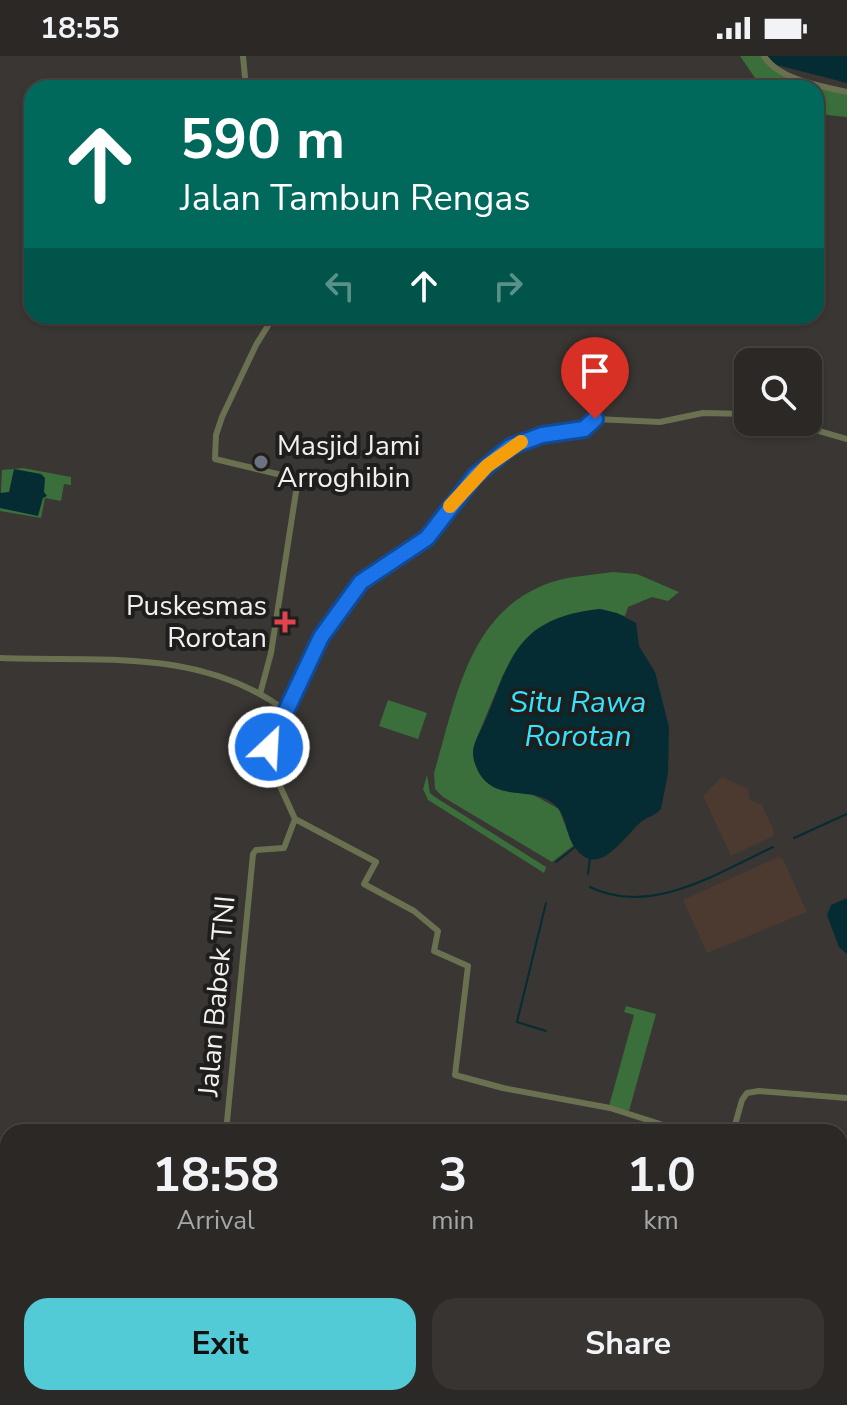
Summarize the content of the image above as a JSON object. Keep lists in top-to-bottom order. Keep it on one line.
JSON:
{"streets":{"street":["Jalan Babek TNI"]},"water":["Situ Rawa Rorotan"],"places":{"other":["Masjid Jami Arroghibin"],"health":["Puskesmas Rorotan"]},"page":{"status":"18:55","turn":["590 m","Jalan Tambun Rengas"],"eta":["18:58","Arrival","3","min","1.0","km"],"buttons":["Exit","Share"]}}
